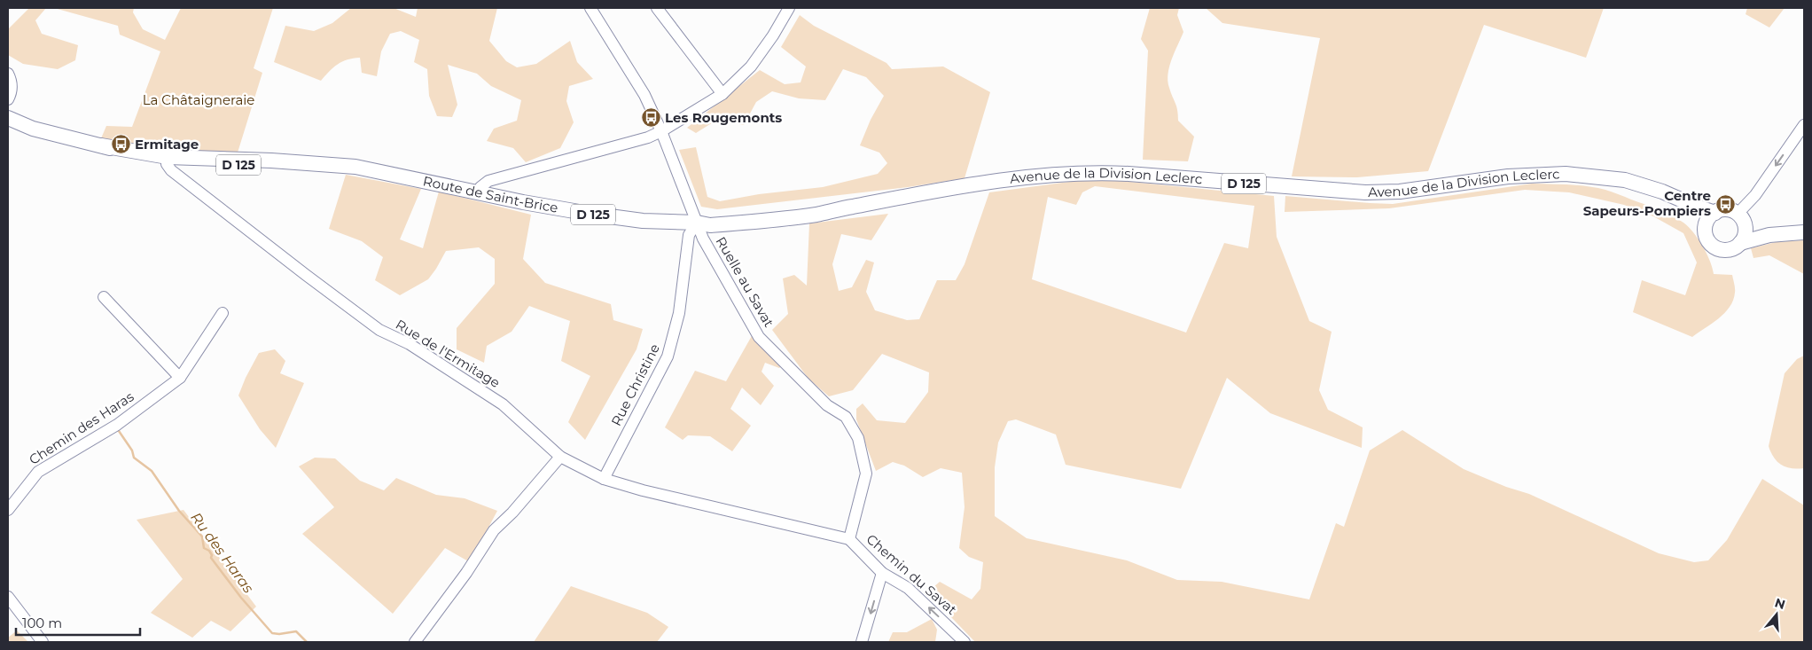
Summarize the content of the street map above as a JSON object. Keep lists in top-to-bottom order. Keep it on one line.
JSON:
{"streets":{"main road":["D 125","Avenue de la Division Leclerc","Route de Saint-Brice"],"street":["Ruelle au Savat","Rue de l'Ermitage","Rue Christine","Chemin des Haras","Chemin du Savat"]},"crossings":[["Avenue de la Division Leclerc","Route de Saint-Brice"],["Avenue de la Division Leclerc","Ruelle au Savat"],["Avenue de la Division Leclerc","Rue Christine"],["Route de Saint-Brice","Ruelle au Savat"],["Route de Saint-Brice","Rue de l'Ermitage"],["Route de Saint-Brice","Rue Christine"],["Ruelle au Savat","Rue Christine"],["Ruelle au Savat","Chemin du Savat"],["Rue de l'Ermitage","Rue Christine"],["Rue de l'Ermitage","Chemin du Savat"]],"water":["Ru des Haras"],"parks":["La Châtaigneraie"],"places":{"bus stop":["Les Rougemonts","Ermitage","Centre Sapeurs-Pompiers"]},"scale_bar":"100 m","north":"top"}
